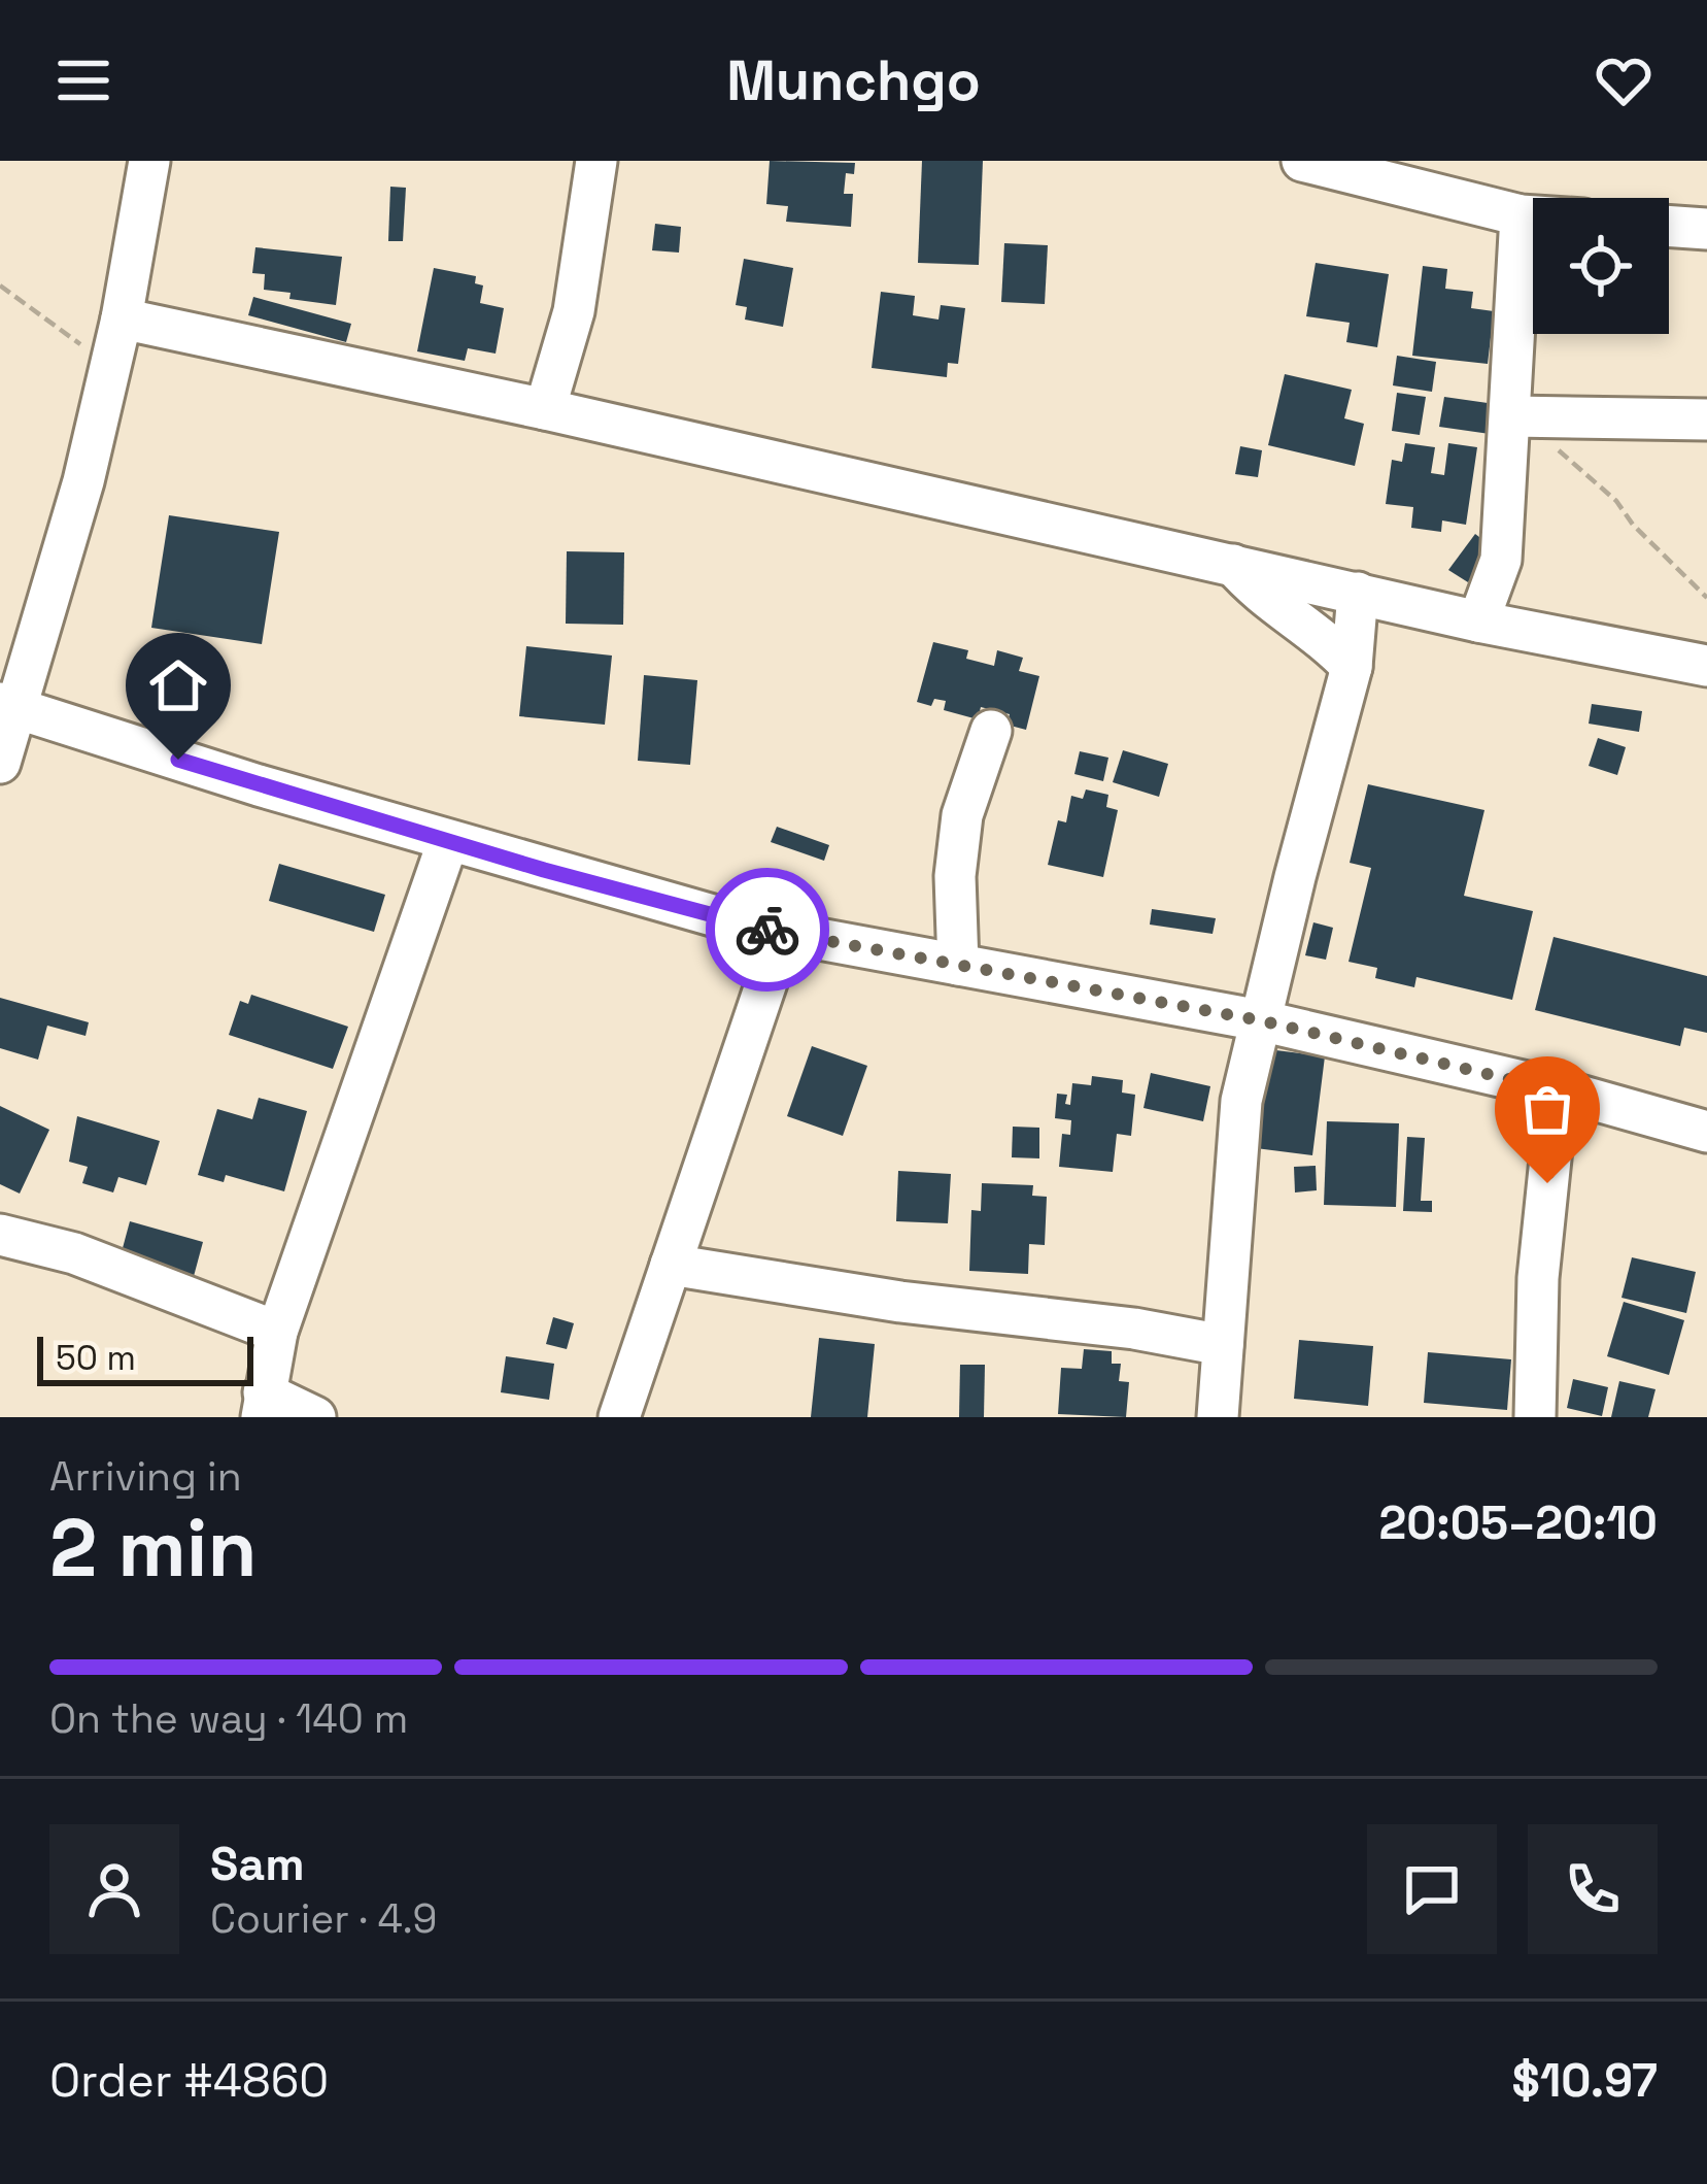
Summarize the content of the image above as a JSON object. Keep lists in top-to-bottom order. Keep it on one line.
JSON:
{"scale_bar":"50 m","page":{"header":"Munchgo","scale":"50 m","heading":["2 min","Arriving in","20:05–20:10"],"panel":["Sam","Courier · 4.9","Order #4860","$10.97"],"bar":"On the way · 140 m"}}
